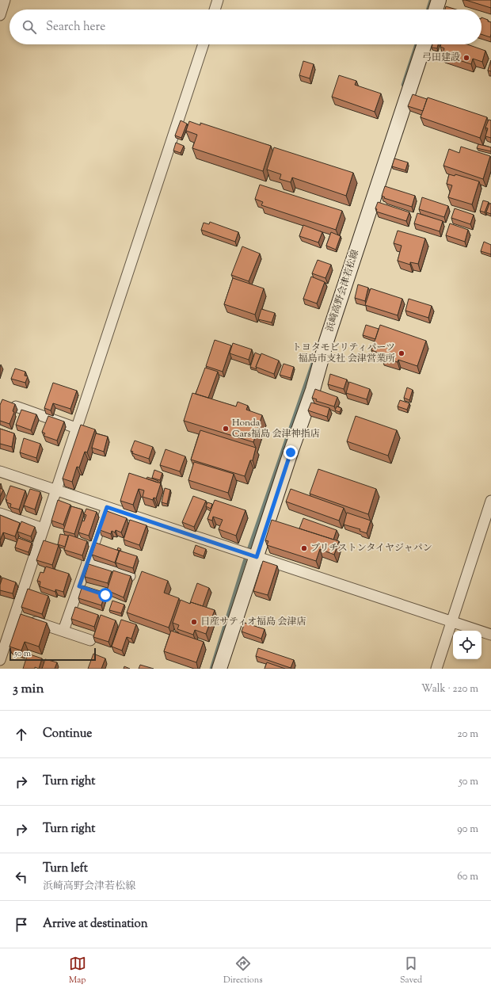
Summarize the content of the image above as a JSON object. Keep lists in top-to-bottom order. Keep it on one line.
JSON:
{"streets":{"main road":["浜崎高野会津若松線"]},"places":["弓田建設","トヨタモビリティパーツ 福島市支社 会津営業所","Honda Cars福島 会津神指店","ブリチストンタイヤジャパン","日産サティオ福島 会津店"],"scale_bar":"50 m","page":{"search":"Search here","scale":"50 m","heading":["3 min","Walk · 220 m"],"list":[["Continue","20 m"],["Turn right","50 m"],["Turn right","90 m"],["Turn left","浜崎高野会津若松線","60 m"],"Arrive at destination"],"nav":["Map","Directions","Saved"]}}
